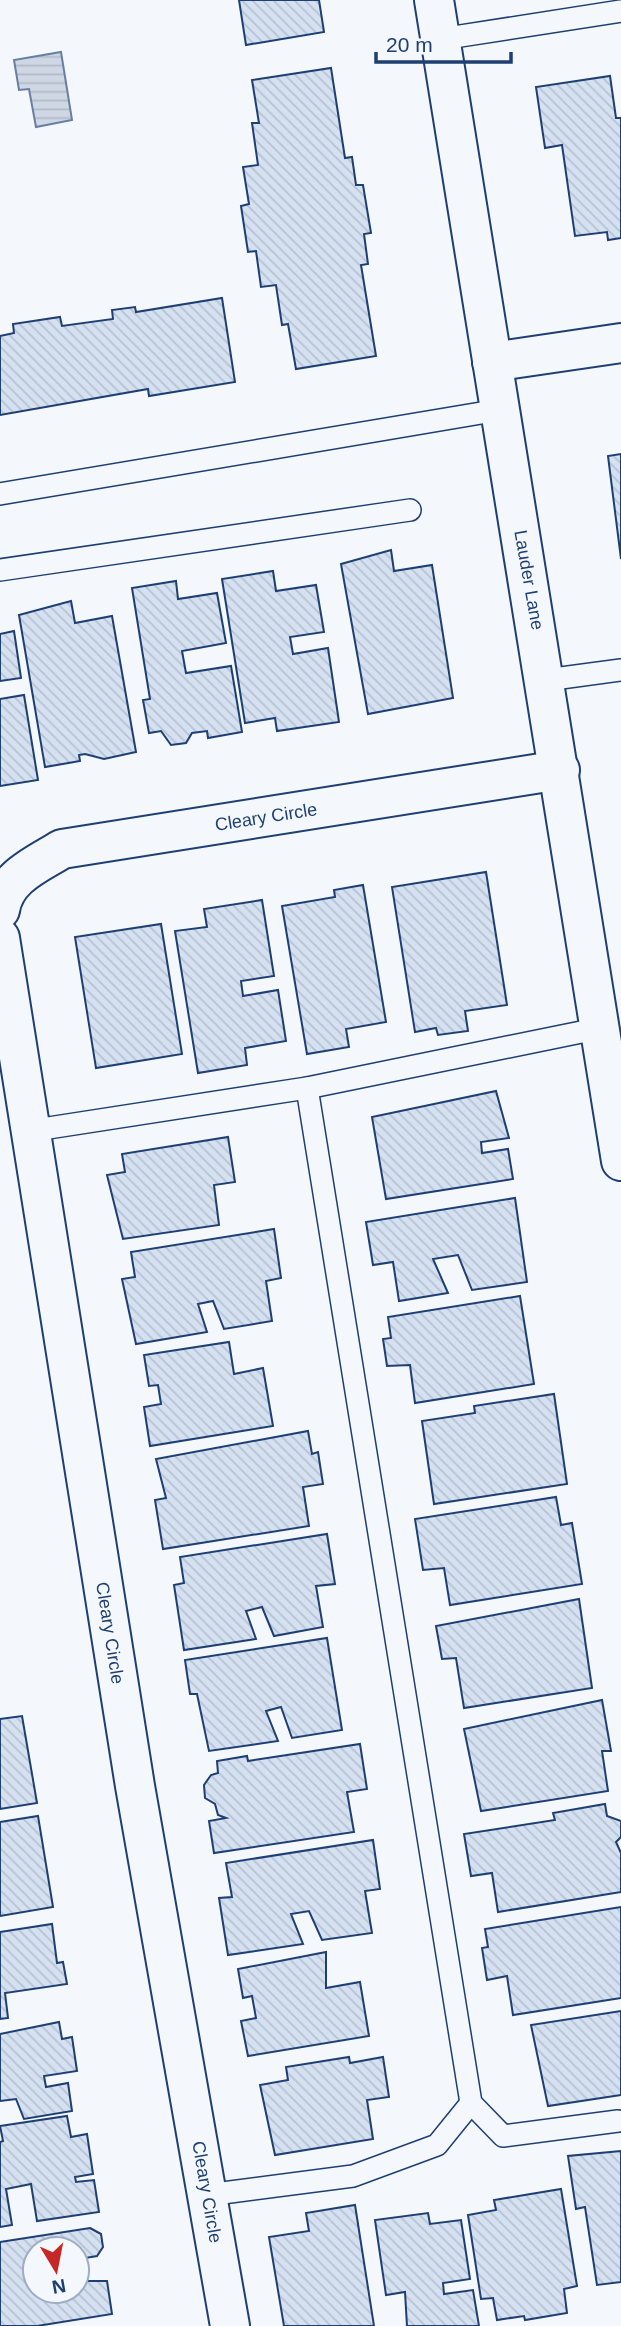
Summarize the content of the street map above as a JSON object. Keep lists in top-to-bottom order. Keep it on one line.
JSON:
{"streets":{"street":["Lauder Lane","Cleary Circle"]},"crossings":[["Lauder Lane","Cleary Circle"]],"scale_bar":"20 m","north":"bottom"}
